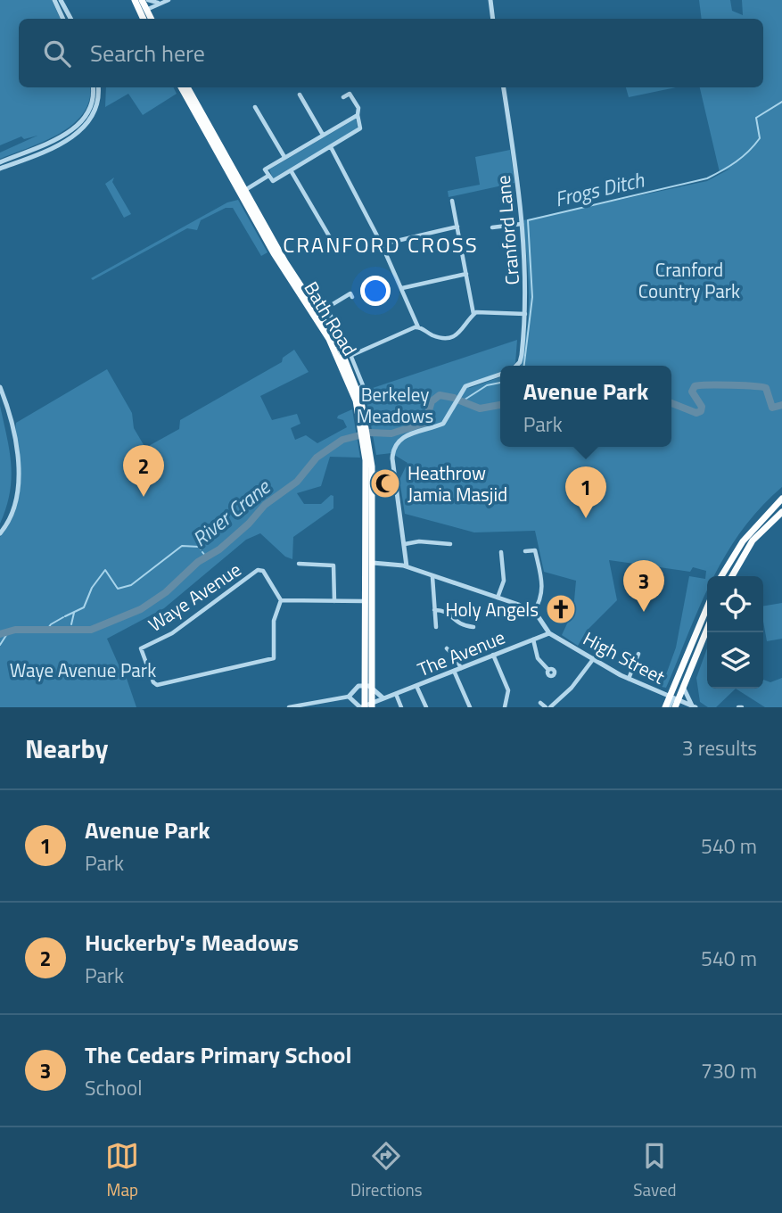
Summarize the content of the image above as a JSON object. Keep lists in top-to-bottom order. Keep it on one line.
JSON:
{"streets":{"highway":["Bath Road"],"street":["Cranford Lane","Waye Avenue","The Avenue","High Street"]},"crossings":[["Bath Road","The Avenue"],["Bath Road","High Street"],["The Avenue","High Street"]],"districts":["CRANFORD CROSS"],"water":["Frogs Ditch","River Crane"],"parks":["Cranford Country Park","Berkeley Meadows","Waye Avenue Park"],"places":{"mosque":["Heathrow Jamia Masjid"],"church":["Holy Angels"]},"page":{"search":"Search here","popup":["Avenue Park","Park"],"pins":["2","1","3"],"heading":["Nearby","3 results"],"list":[{"mark":"1","name":"Avenue Park","note":"Park","value":"540 m"},{"mark":"2","name":"Huckerby's Meadows","note":"Park","value":"540 m"},{"mark":"3","name":"The Cedars Primary School","note":"School","value":"730 m"}],"nav":["Map","Directions","Saved"]}}
